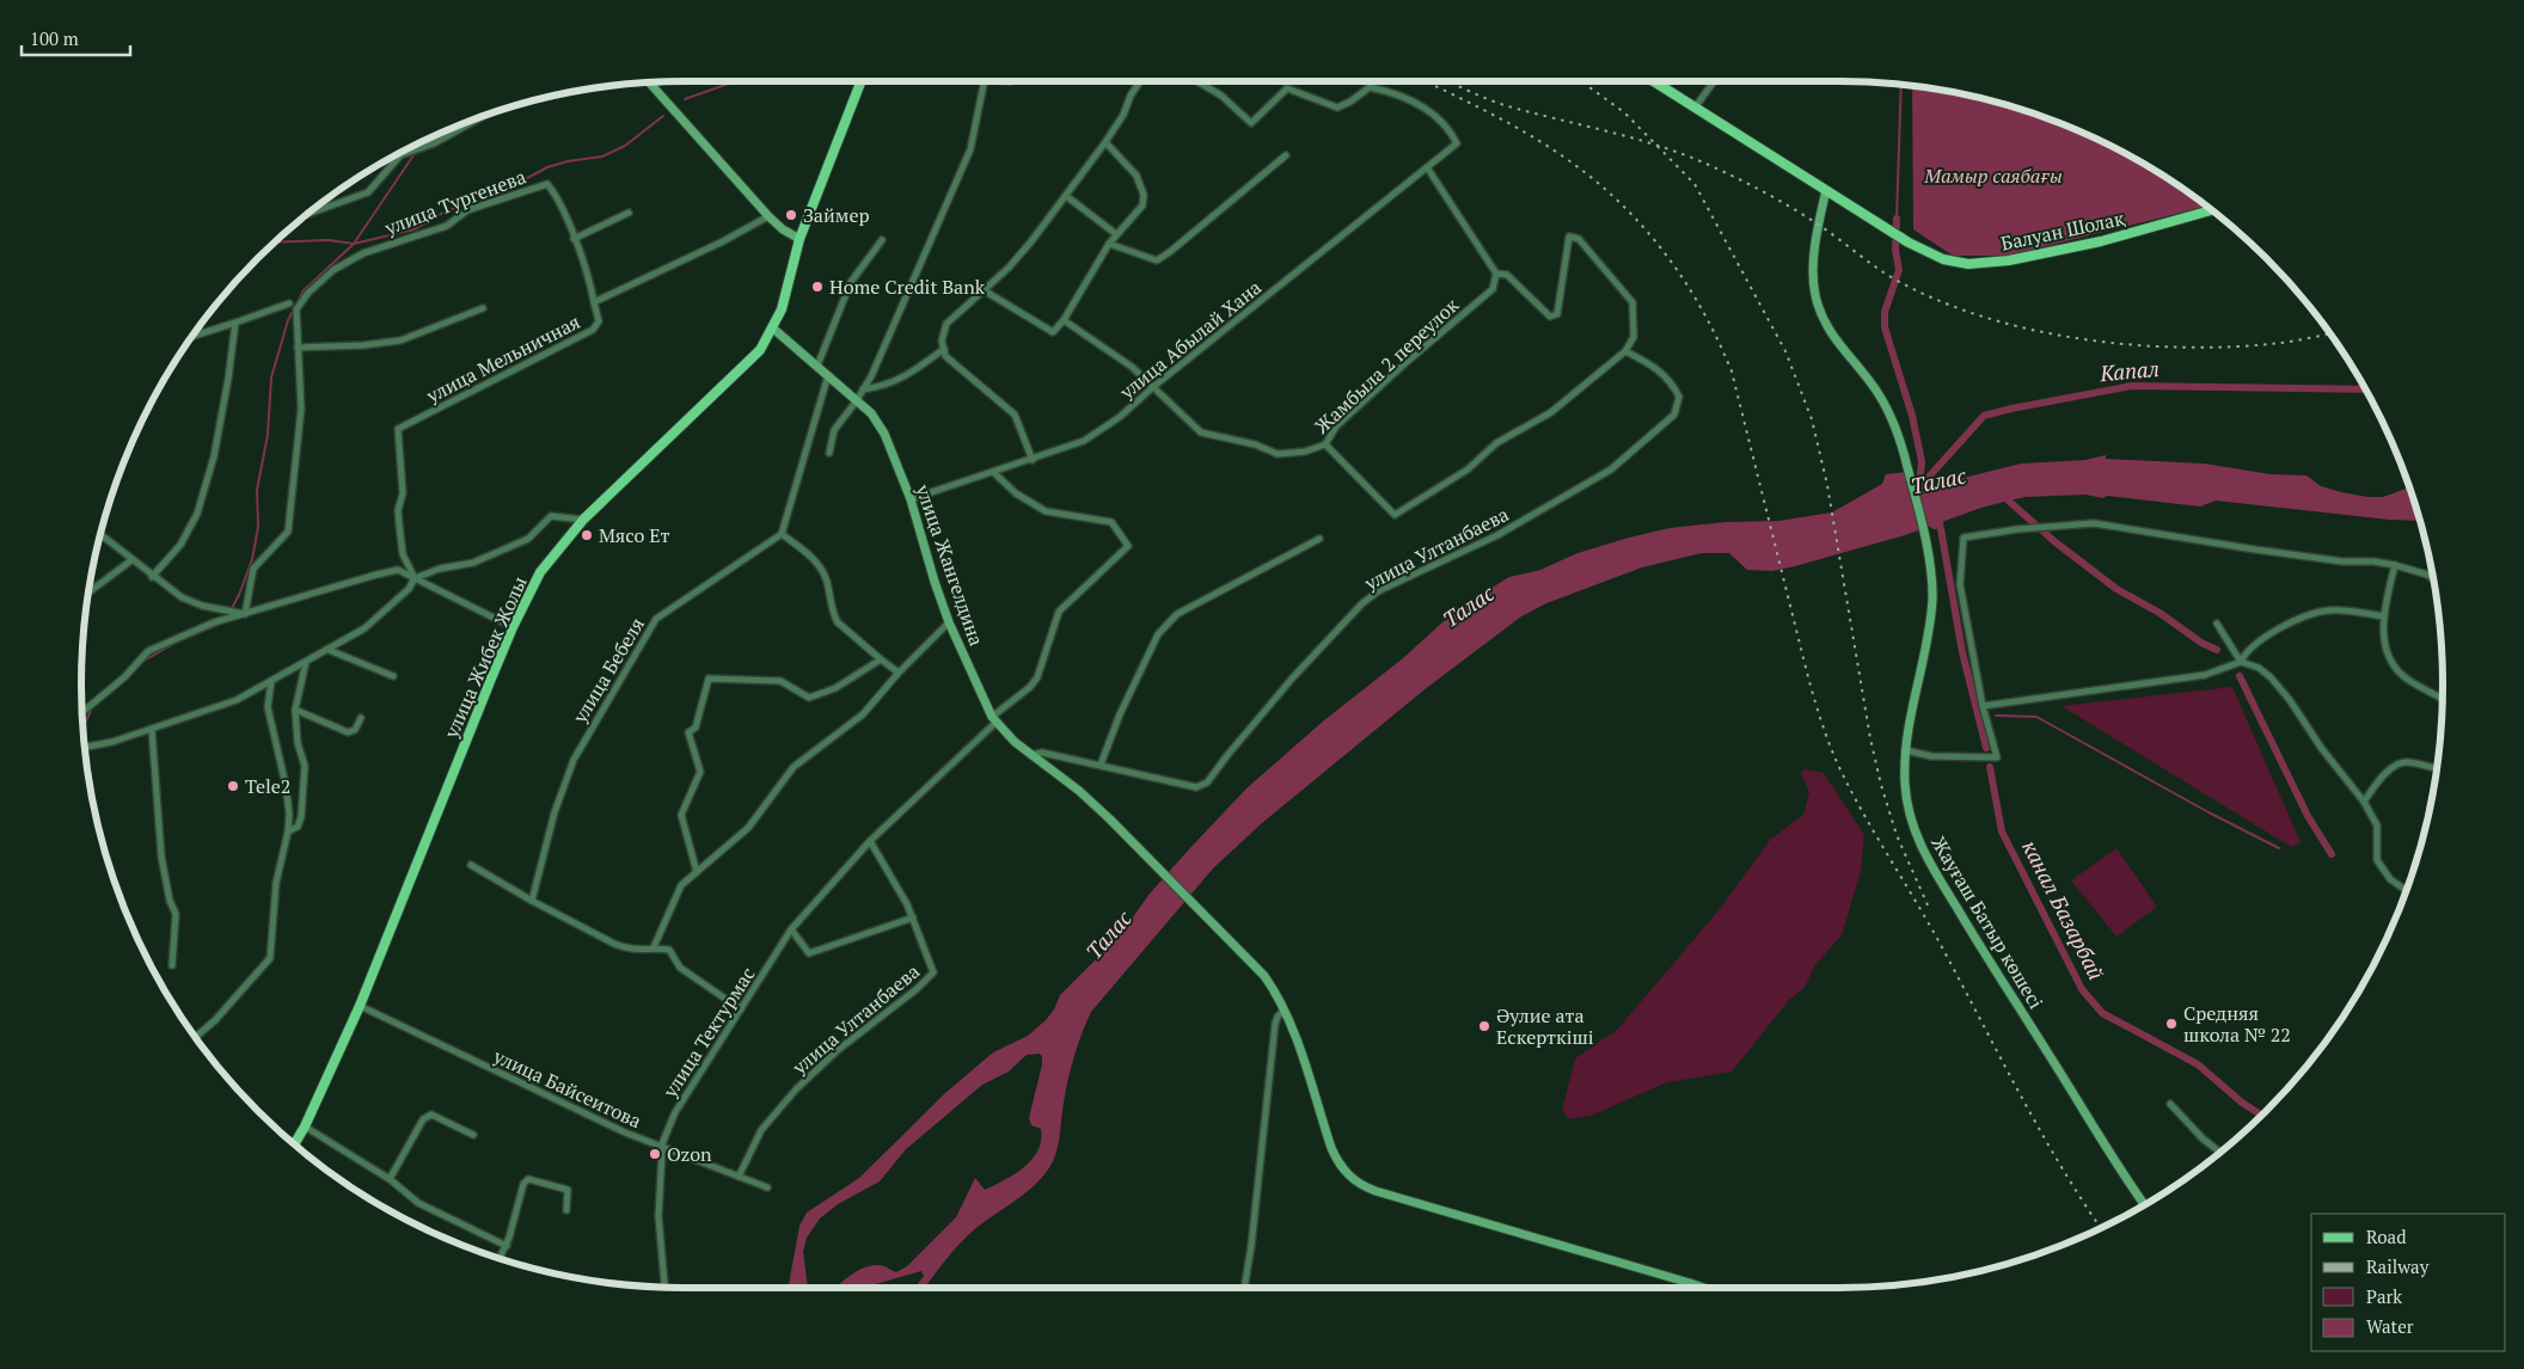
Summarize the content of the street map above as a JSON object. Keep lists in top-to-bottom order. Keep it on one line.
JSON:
{"streets":{"main road":["Балуан Шолақ","улица Жибек Жолы"],"street":["улица Тургенева","улица Абылай Хана","улица Мельничная","Жамбыла 2 переулок","улица Ултанбаева","улица Жангелдина","улица Бебеля","Жауғаш Батыр көшесі","улица Тектурмас","улица Байсеитова"]},"crossings":[["улица Тургенева","улица Мельничная"],["Балуан Шолақ","Жауғаш Батыр көшесі"],["улица Абылай Хана","Жамбыла 2 переулок"],["улица Абылай Хана","улица Жангелдина"],["улица Абылай Хана","улица Тектурмас"],["улица Ултанбаева","улица Жангелдина"],["улица Ултанбаева","улица Байсеитова"],["улица Жангелдина","улица Жибек Жолы"],["улица Жангелдина","улица Тектурмас"],["улица Жибек Жолы","улица Байсеитова"],["улица Тектурмас","улица Байсеитова"]],"water":["Капал","Талас","канал Базарбай"],"parks":["Мамыр саябағы"],"places":["Займер","Home Credit Bank","Мясо Ет","Tele2","Средняя школа № 22","Әулие ата Ескерткіші","Ozon"],"legend":["Road","Railway","Park","Water"],"scale_bar":"100 m"}
